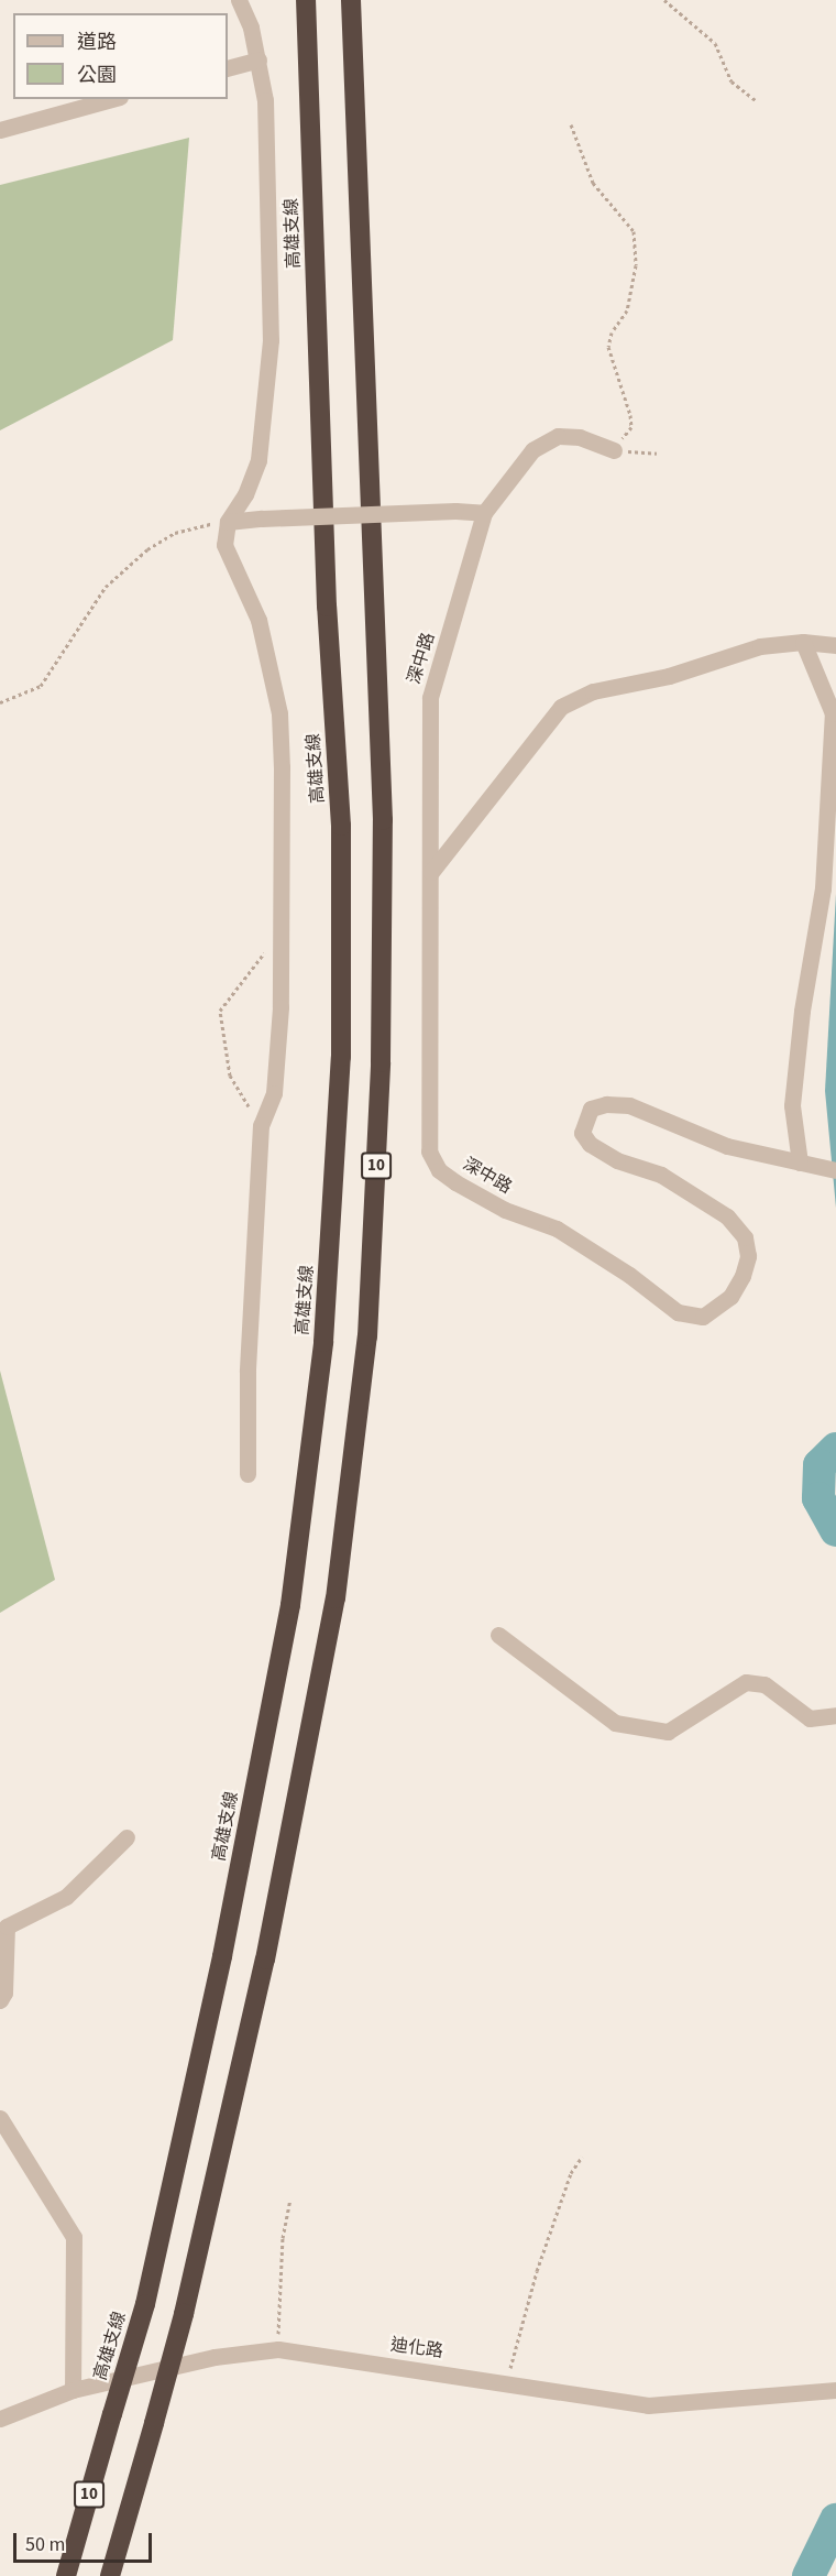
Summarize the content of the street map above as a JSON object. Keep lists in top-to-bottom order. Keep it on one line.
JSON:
{"streets":{"highway":["高雄支線","10"],"street":["深中路","迪化路"]},"legend":["道路","公園"],"scale_bar":"50 m"}
